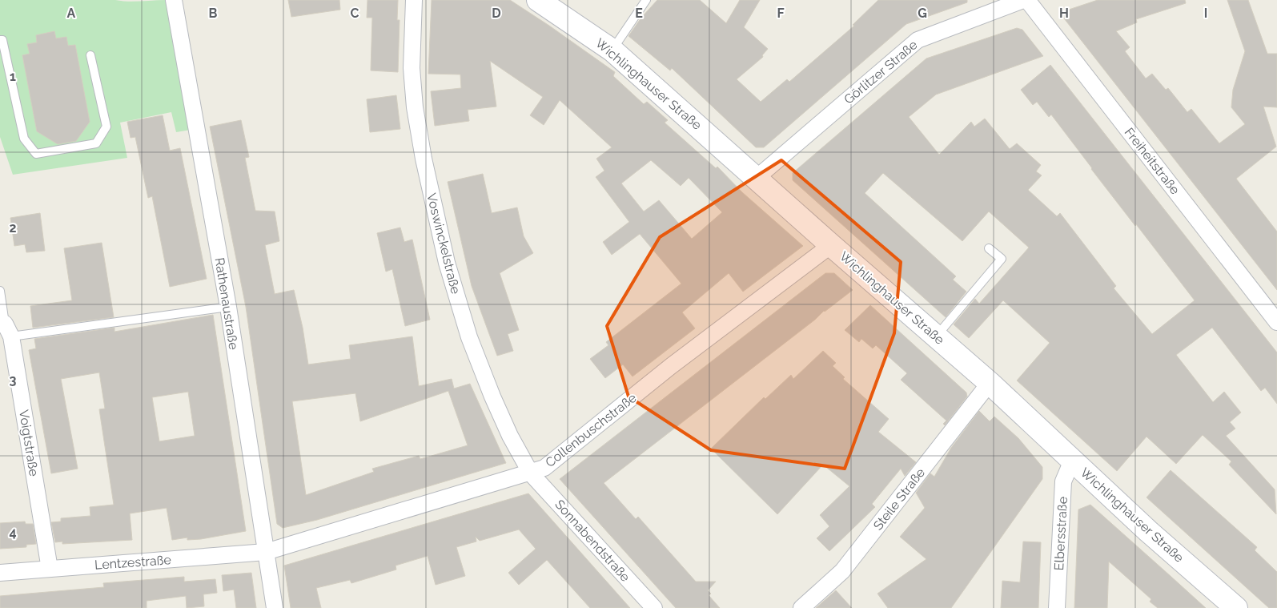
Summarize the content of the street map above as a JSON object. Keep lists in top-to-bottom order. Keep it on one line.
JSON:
{"streets":{"street":["Görlitzer Straße","Wichlinghauser Straße","Freiheitstraße","Voswinckelstraße","Rathenaustraße","Collenbuschstraße","Voigtstraße","Steile Straße","Elbersstraße","Sonnabendstraße","Lentzestraße"]},"crossings":[["Görlitzer Straße","Wichlinghauser Straße"],["Wichlinghauser Straße","Collenbuschstraße"],["Wichlinghauser Straße","Steile Straße"],["Wichlinghauser Straße","Elbersstraße"],["Voswinckelstraße","Collenbuschstraße"],["Voswinckelstraße","Sonnabendstraße"],["Rathenaustraße","Collenbuschstraße"],["Rathenaustraße","Lentzestraße"],["Collenbuschstraße","Sonnabendstraße"],["Collenbuschstraße","Lentzestraße"],["Voigtstraße","Lentzestraße"]],"grid":{"columns":["A","B","C","D","E","F","G","H","I"],"rows":["1","2","3","4"]}}
